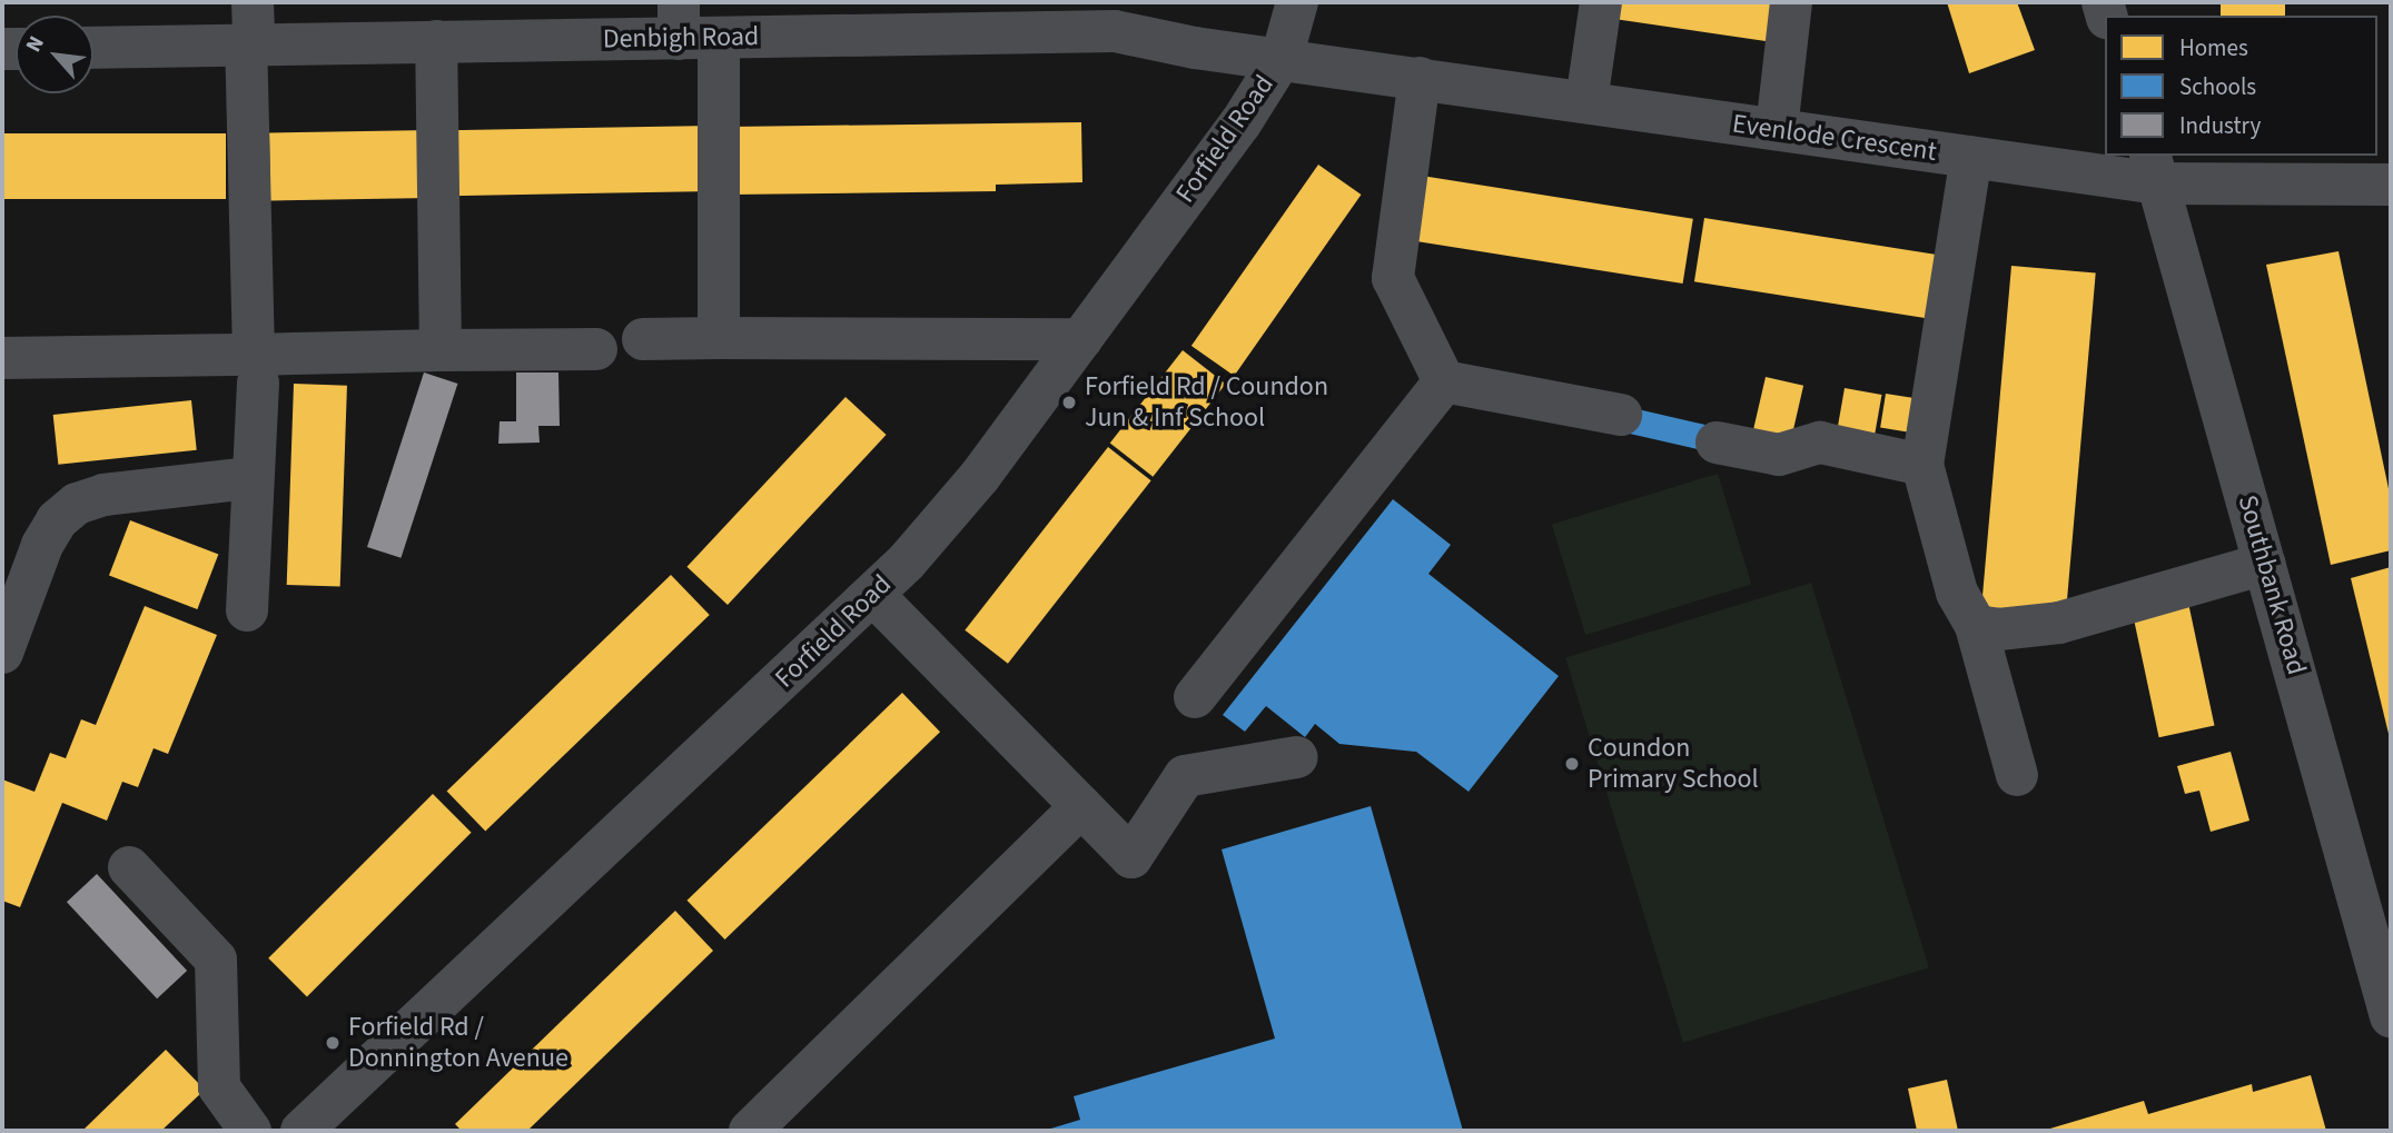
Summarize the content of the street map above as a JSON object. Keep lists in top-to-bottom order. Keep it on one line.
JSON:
{"streets":{"street":["Denbigh Road","Evenlode Crescent","Forfield Road","Southbank Road"]},"crossings":[["Denbigh Road","Evenlode Crescent"],["Denbigh Road","Forfield Road"],["Evenlode Crescent","Forfield Road"],["Evenlode Crescent","Southbank Road"]],"places":["Forfield Rd / Coundon Jun & Inf School","Coundon Primary School","Forfield Rd / Donnington Avenue"],"legend":["Homes","Schools","Industry"],"north":"top left"}
